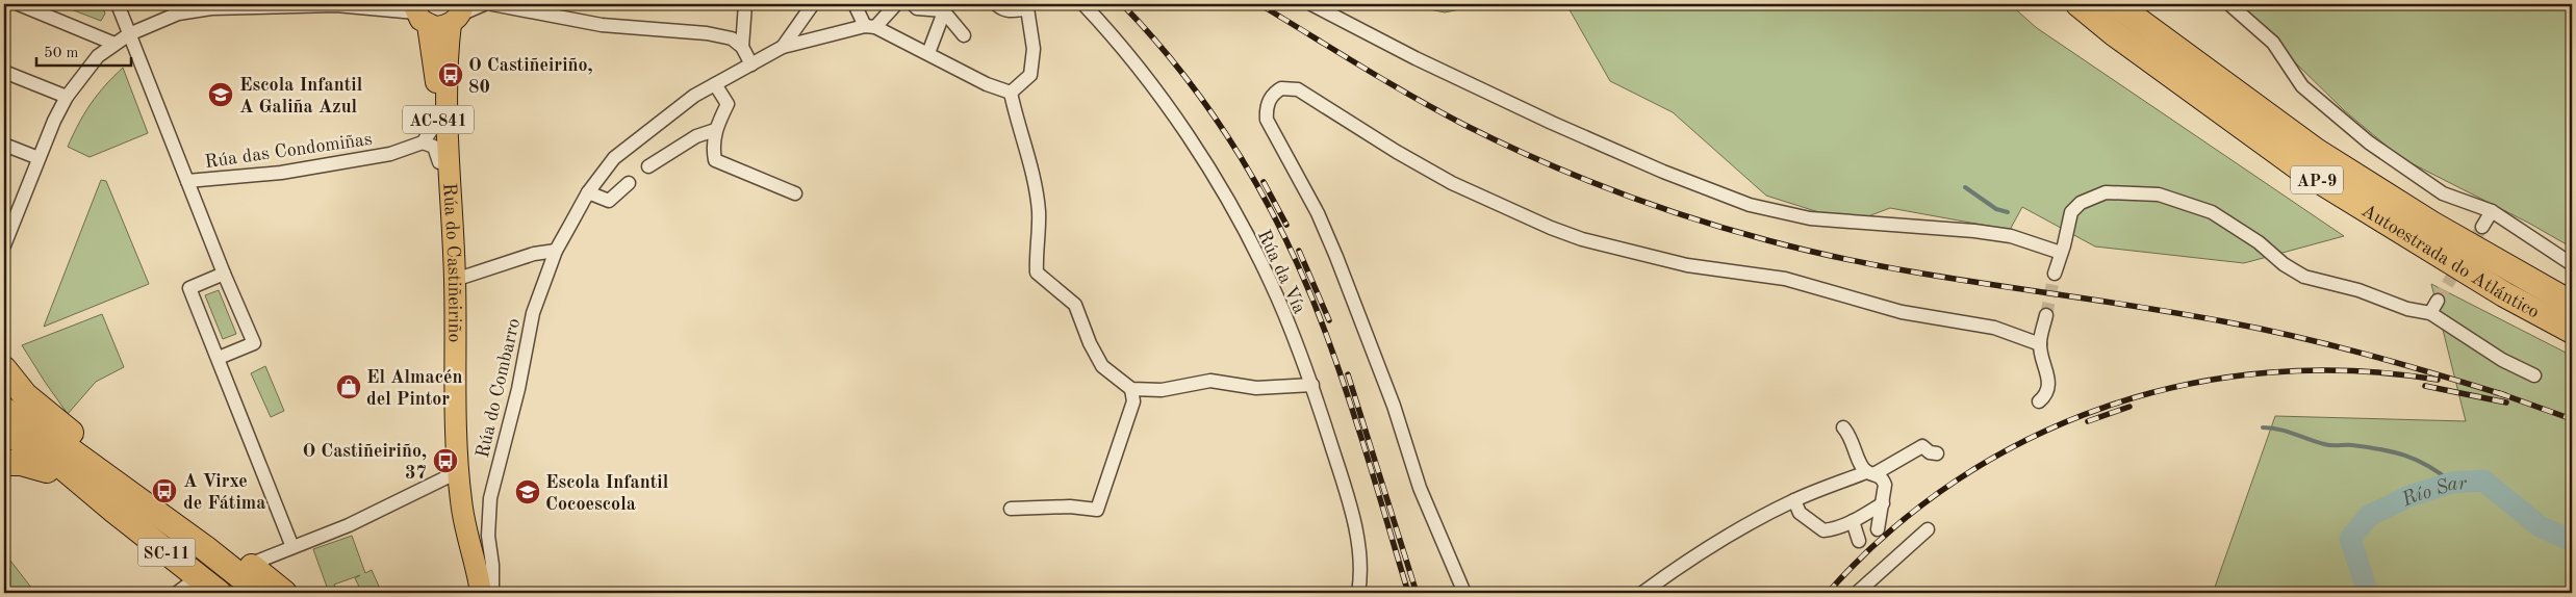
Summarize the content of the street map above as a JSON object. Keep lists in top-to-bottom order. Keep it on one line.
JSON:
{"streets":{"highway":["AP-9","Autoestrada do Atlántico","SC-11"],"main road":["AC-841","Rúa do Castiñeiriño"],"street":["Rúa das Condomiñas","Rúa da Vía","Rúa do Combarro"]},"water":["Río Sar"],"places":{"bus stop":["O Castiñeiriño, 80","O Castiñeiriño, 37","A Virxe de Fátima"],"school or university":["Escola Infantil A Galiña Azul","Escola Infantil Cocoescola"],"shop":["El Almacén del Pintor"]},"scale_bar":"50 m"}
